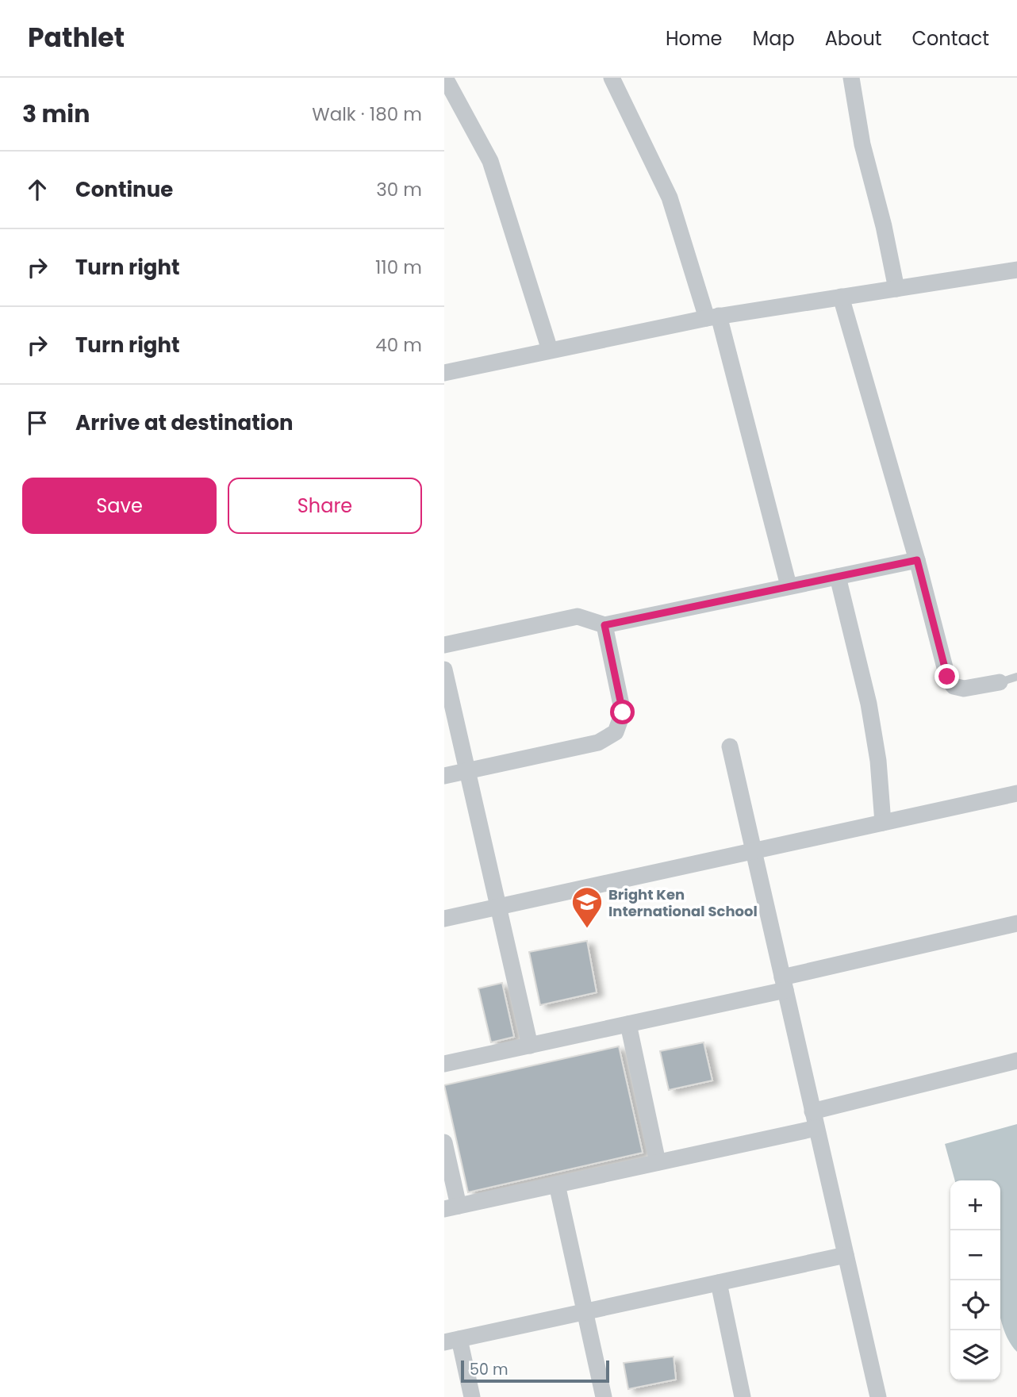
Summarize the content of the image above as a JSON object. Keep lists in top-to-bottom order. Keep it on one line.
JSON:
{"places":{"school or university":["Bright Ken International School"]},"scale_bar":"50 m","page":{"header":"Pathlet","nav":["Home","Map","About","Contact"],"heading":["3 min","Walk · 180 m"],"list":[["Continue","30 m"],["Turn right","110 m"],["Turn right","40 m"],"Arrive at destination"],"buttons":["Save","Share"],"map_buttons":["+","−"],"scale":"50 m"}}
